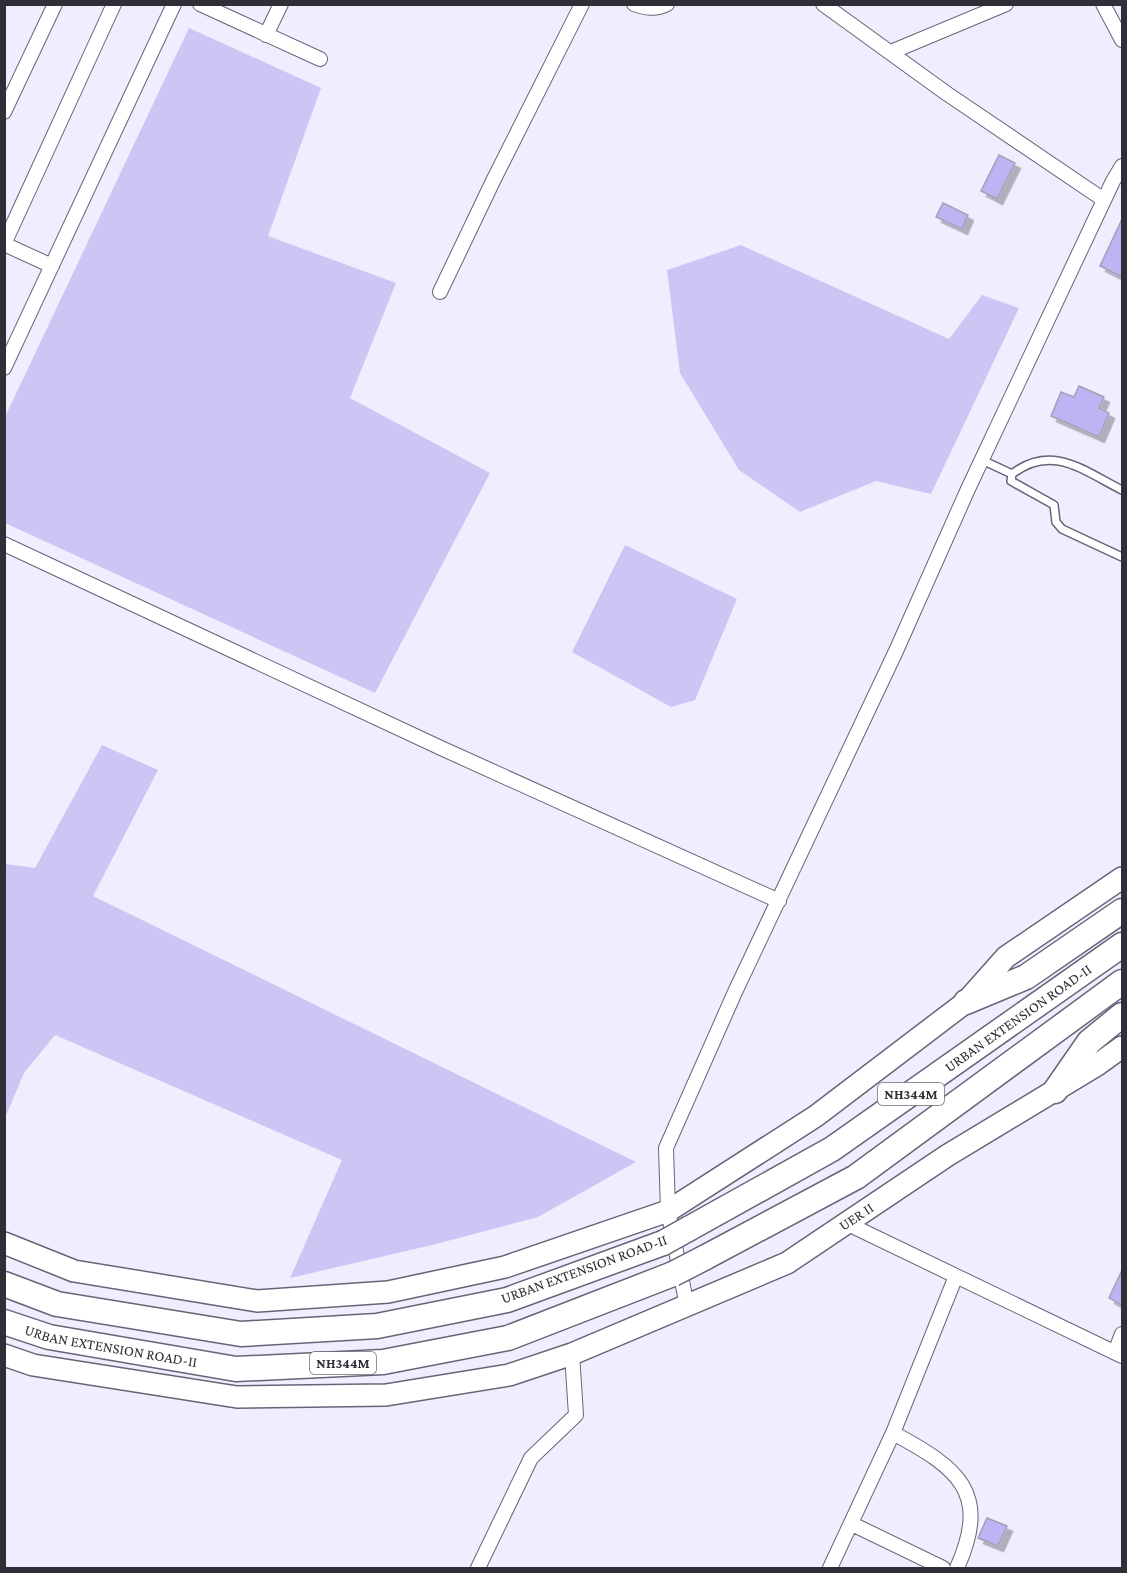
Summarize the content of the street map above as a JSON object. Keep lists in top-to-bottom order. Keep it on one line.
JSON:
{"streets":{"highway":["URBAN EXTENSION ROAD-II","NH344M"],"main road":["UER II"]}}
